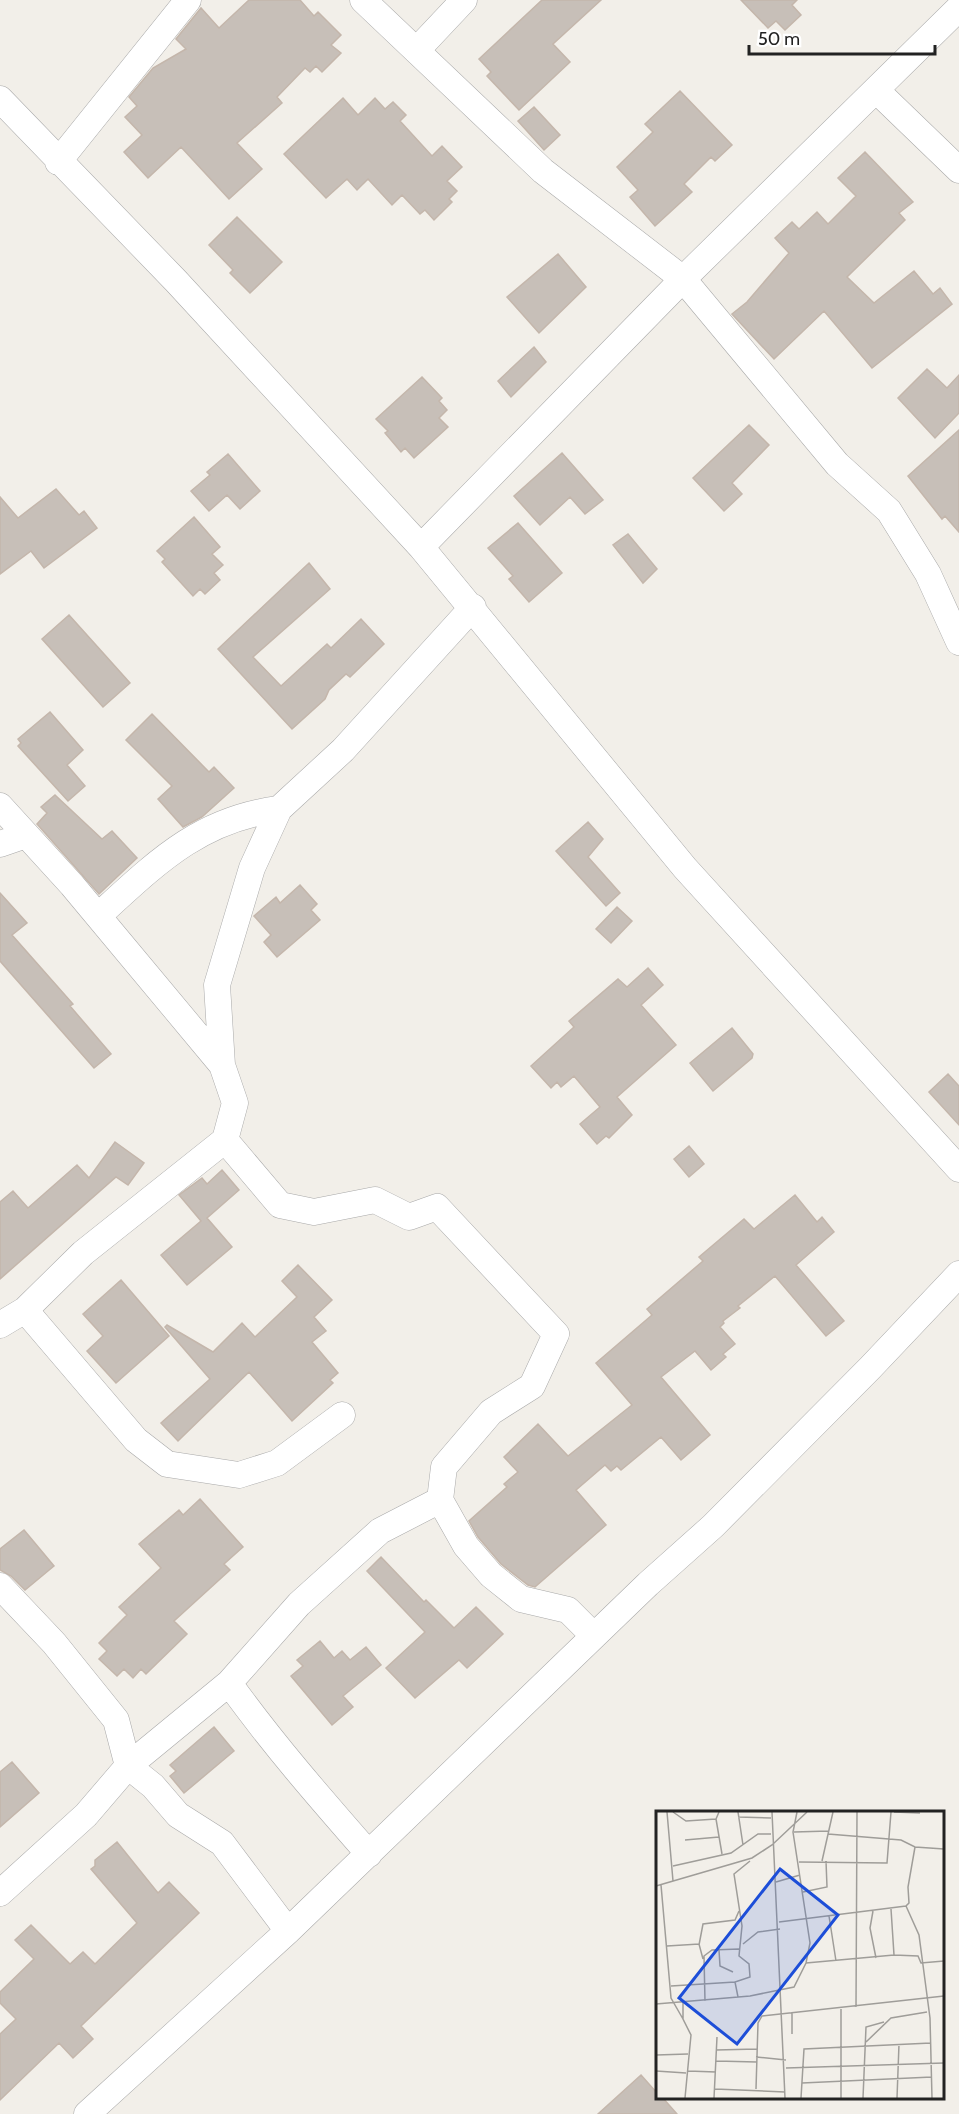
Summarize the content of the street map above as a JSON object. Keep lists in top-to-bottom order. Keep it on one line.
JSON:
{"scale_bar":"50 m"}
